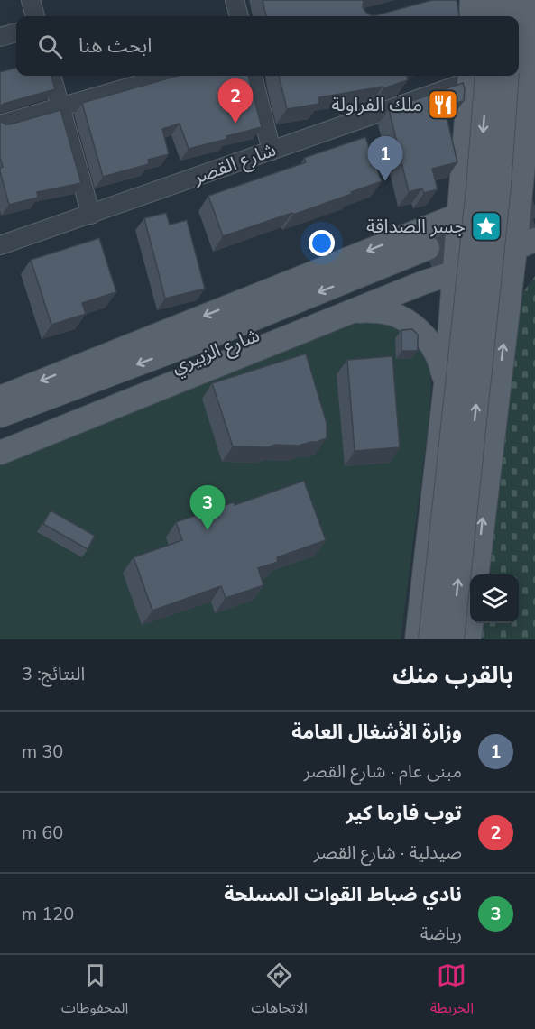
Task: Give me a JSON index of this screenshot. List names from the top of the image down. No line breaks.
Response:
{"streets":{"main road":["شارع الزبيري"],"street":["شارع القصر"]},"places":{"restaurant":["ملك الفراولة"],"place":["جسر الصداقة"]},"page":{"search":"ابحث هنا","pins":["2","1","3"],"heading":["بالقرب منك","النتائج: 3"],"list":[{"mark":"1","name":"وزارة الأشغال العامة","note":"مبنى عام · شارع القصر","value":"30 m"},{"mark":"2","name":"توب فارما كير","note":"صيدلية · شارع القصر","value":"60 m"},{"mark":"3","name":"نادي ضباط القوات المسلحة","note":"رياضة","value":"120 m"}],"nav":["الخريطة","الاتجاهات","المحفوظات"]}}
